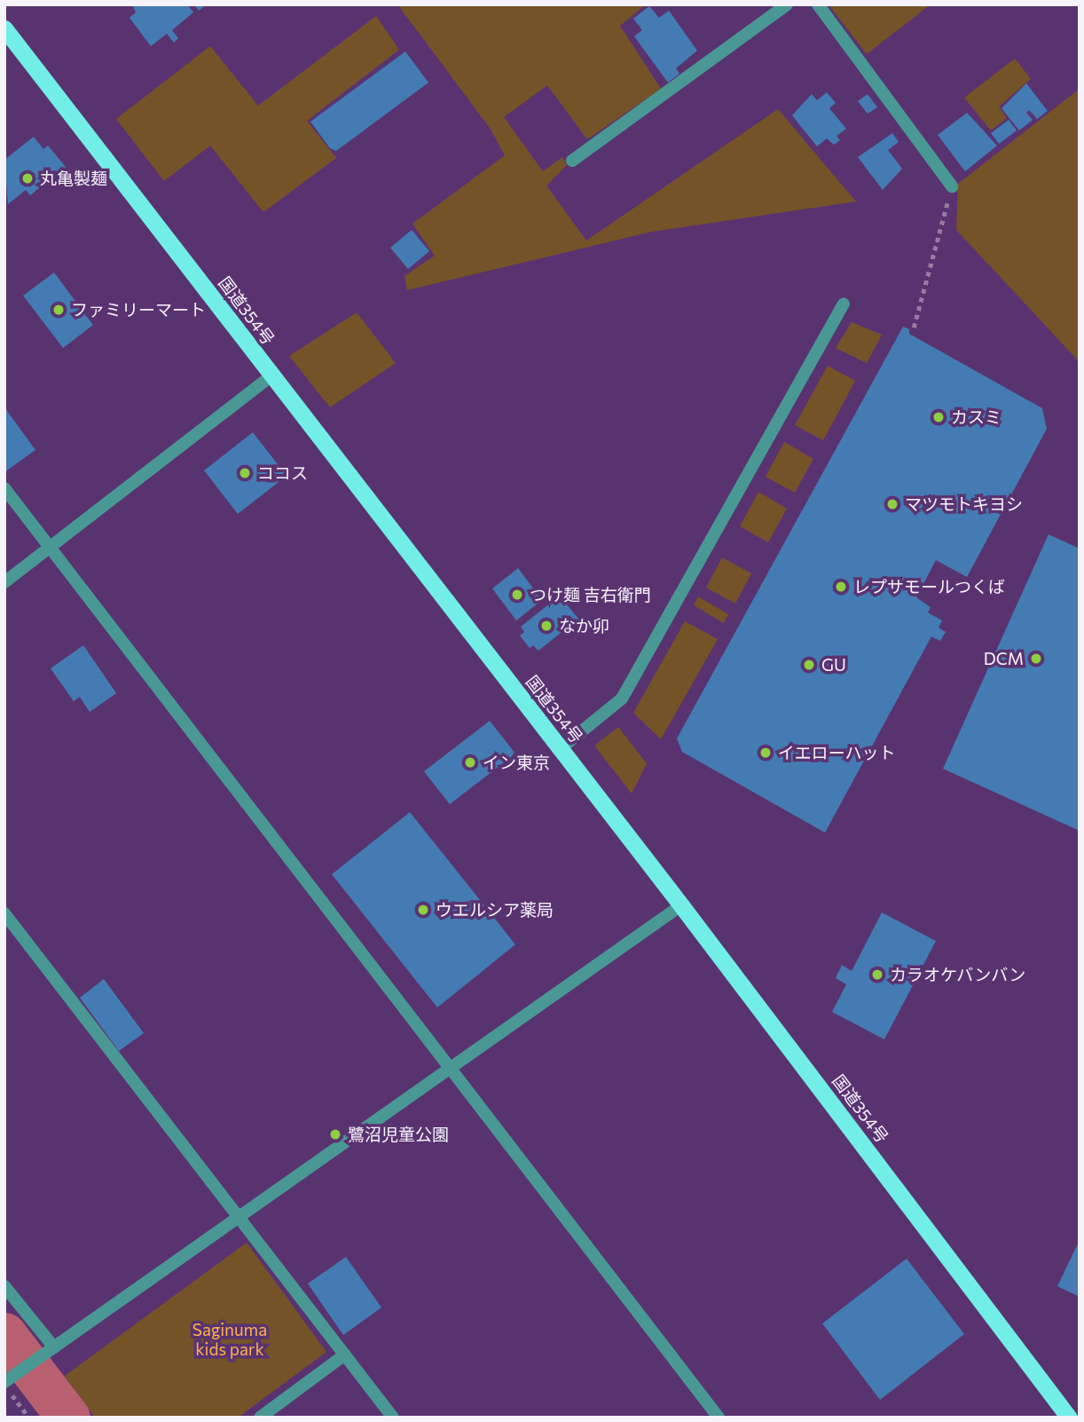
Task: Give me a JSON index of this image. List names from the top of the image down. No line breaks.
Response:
{"streets":{"highway":["国道354号"]},"parks":["Saginuma kids park"],"places":["丸亀製麺","ファミリーマート","カスミ","ココス","マツモトキヨシ","レプサモールつくば","つけ麺 吉右衛門","なか卯","DCM","GU","イエローハット","イン東京","ウエルシア薬局","カラオケバンバン","鷺沼児童公園"]}
